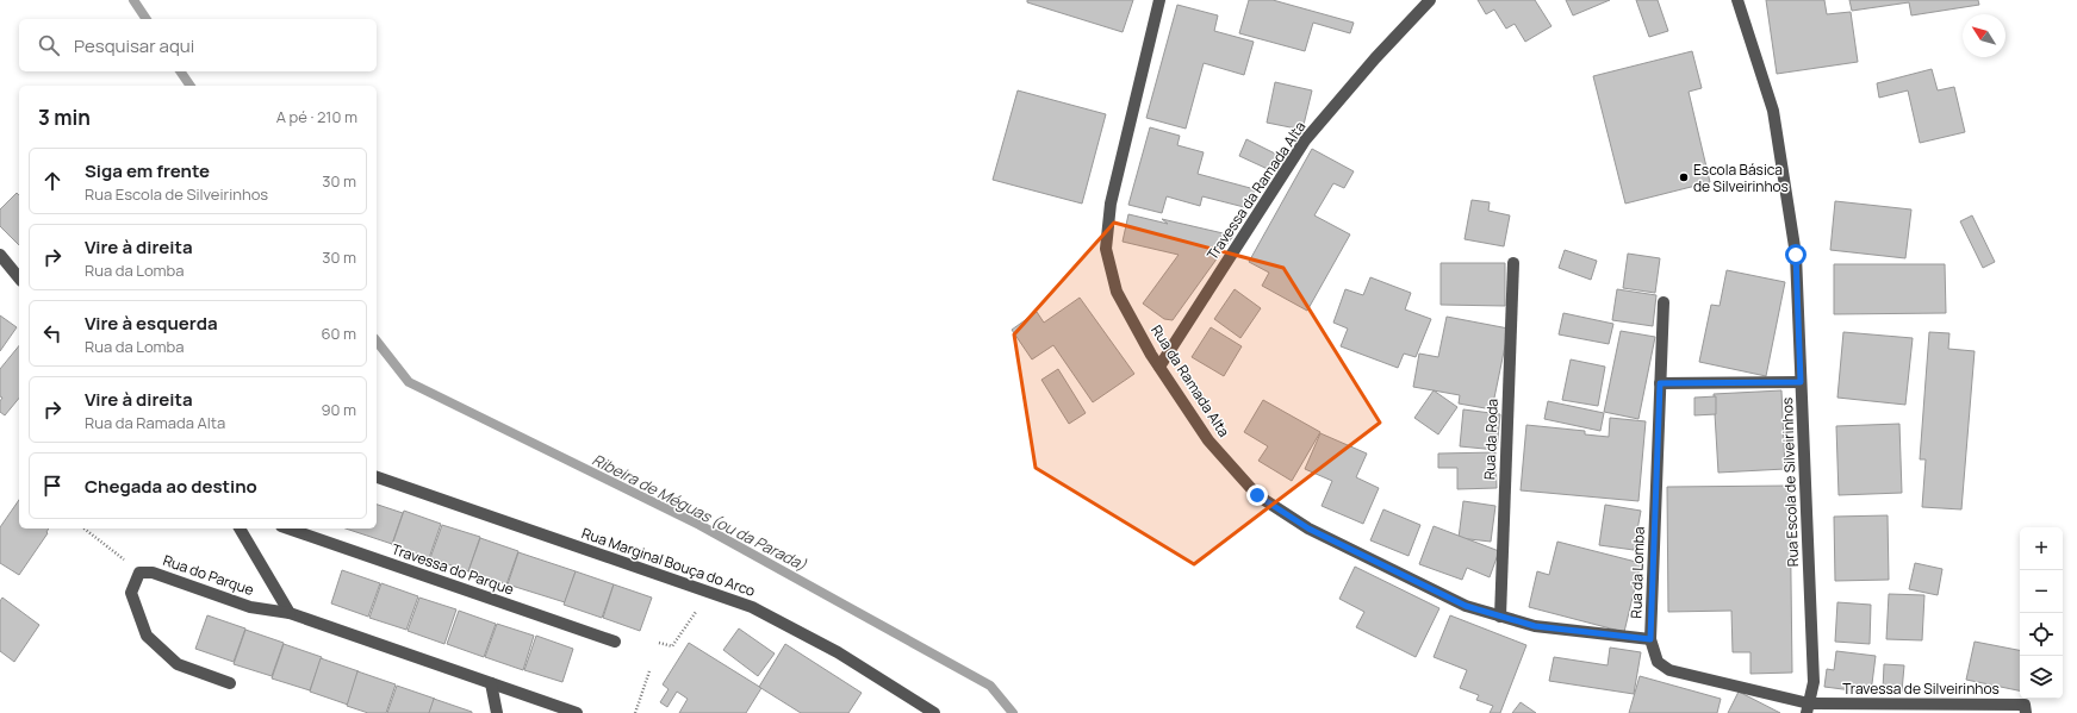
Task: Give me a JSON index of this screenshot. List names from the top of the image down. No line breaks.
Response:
{"streets":{"street":["Travessa da Ramada Alta","Rua da Ramada Alta","Rua da Roda","Rua Escola de Silveirinhos","Rua Marginal Bouça do Arco","Travessa do Parque","Rua da Lomba","Rua do Parque","Travessa de Silveirinhos"]},"crossings":[["Travessa da Ramada Alta","Rua da Ramada Alta"],["Rua da Ramada Alta","Rua da Roda"],["Rua da Ramada Alta","Rua da Lomba"],["Rua Escola de Silveirinhos","Rua da Lomba"],["Rua Escola de Silveirinhos","Travessa de Silveirinhos"],["Rua da Lomba","Travessa de Silveirinhos"]],"water":["Ribeira de Méguas (ou da Parada)"],"places":["Escola Básica de Silveirinhos"],"north":"top left","page":{"search":"Pesquisar aqui","heading":["3 min","A pé · 210 m"],"list":[["Siga em frente","Rua Escola de Silveirinhos","30 m"],["Vire à direita","Rua da Lomba","30 m"],["Vire à esquerda","Rua da Lomba","60 m"],["Vire à direita","Rua da Ramada Alta","90 m"],"Chegada ao destino"],"map_buttons":["+","−"]}}
